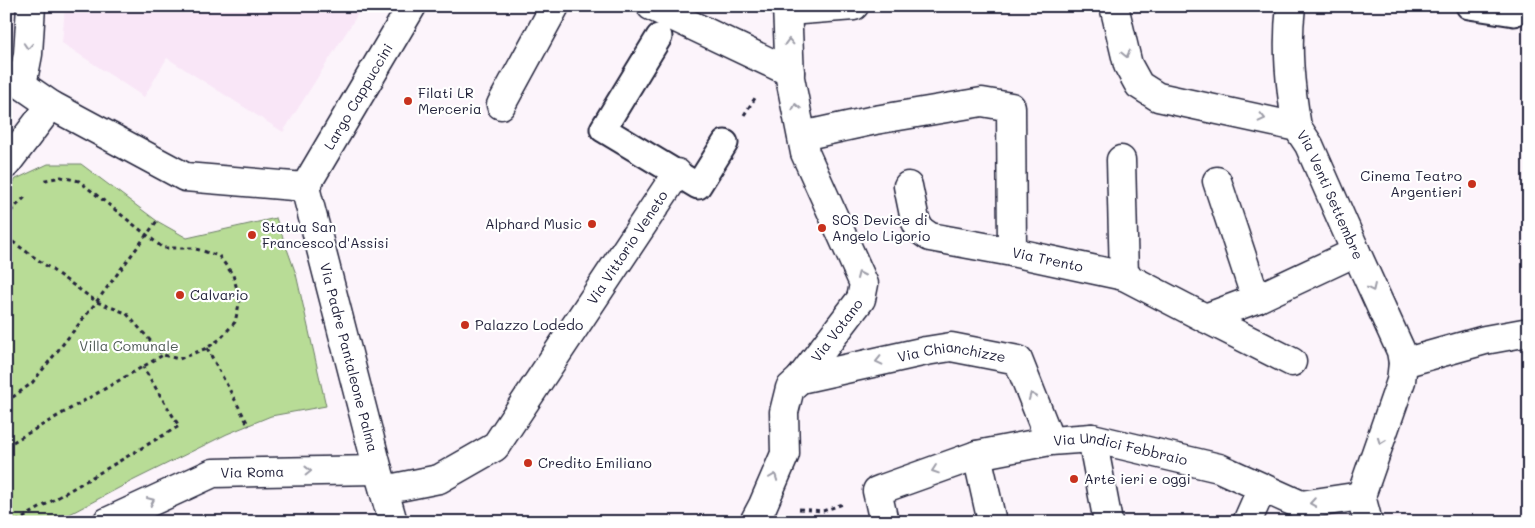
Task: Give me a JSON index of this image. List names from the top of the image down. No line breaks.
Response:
{"streets":{"street":["Largo Cappuccini","Via Venti Settembre","Via Vittorio Veneto","Via Trento","Via Votano","Via Padre Pantaleone Palma","Via Chianchizze","Via Undici Febbraio","Via Roma"]},"crossings":[["Largo Cappuccini","Via Padre Pantaleone Palma"],["Via Venti Settembre","Via Undici Febbraio"],["Via Vittorio Veneto","Via Padre Pantaleone Palma"],["Via Vittorio Veneto","Via Roma"],["Via Trento","Via Votano"],["Via Votano","Via Chianchizze"],["Via Padre Pantaleone Palma","Via Roma"],["Via Chianchizze","Via Undici Febbraio"]],"one_way":["Via Votano","Via Chianchizze","Via Undici Febbraio","Via Roma"],"parks":["Villa Comunale"],"places":["Filati LR Merceria","Cinema Teatro Argentieri","Alphard Music","SOS Device di Angelo Ligorio","Statua San Francesco d'Assisi","Calvario","Palazzo Lodedo","Credito Emiliano","Arte ieri e oggi"]}
